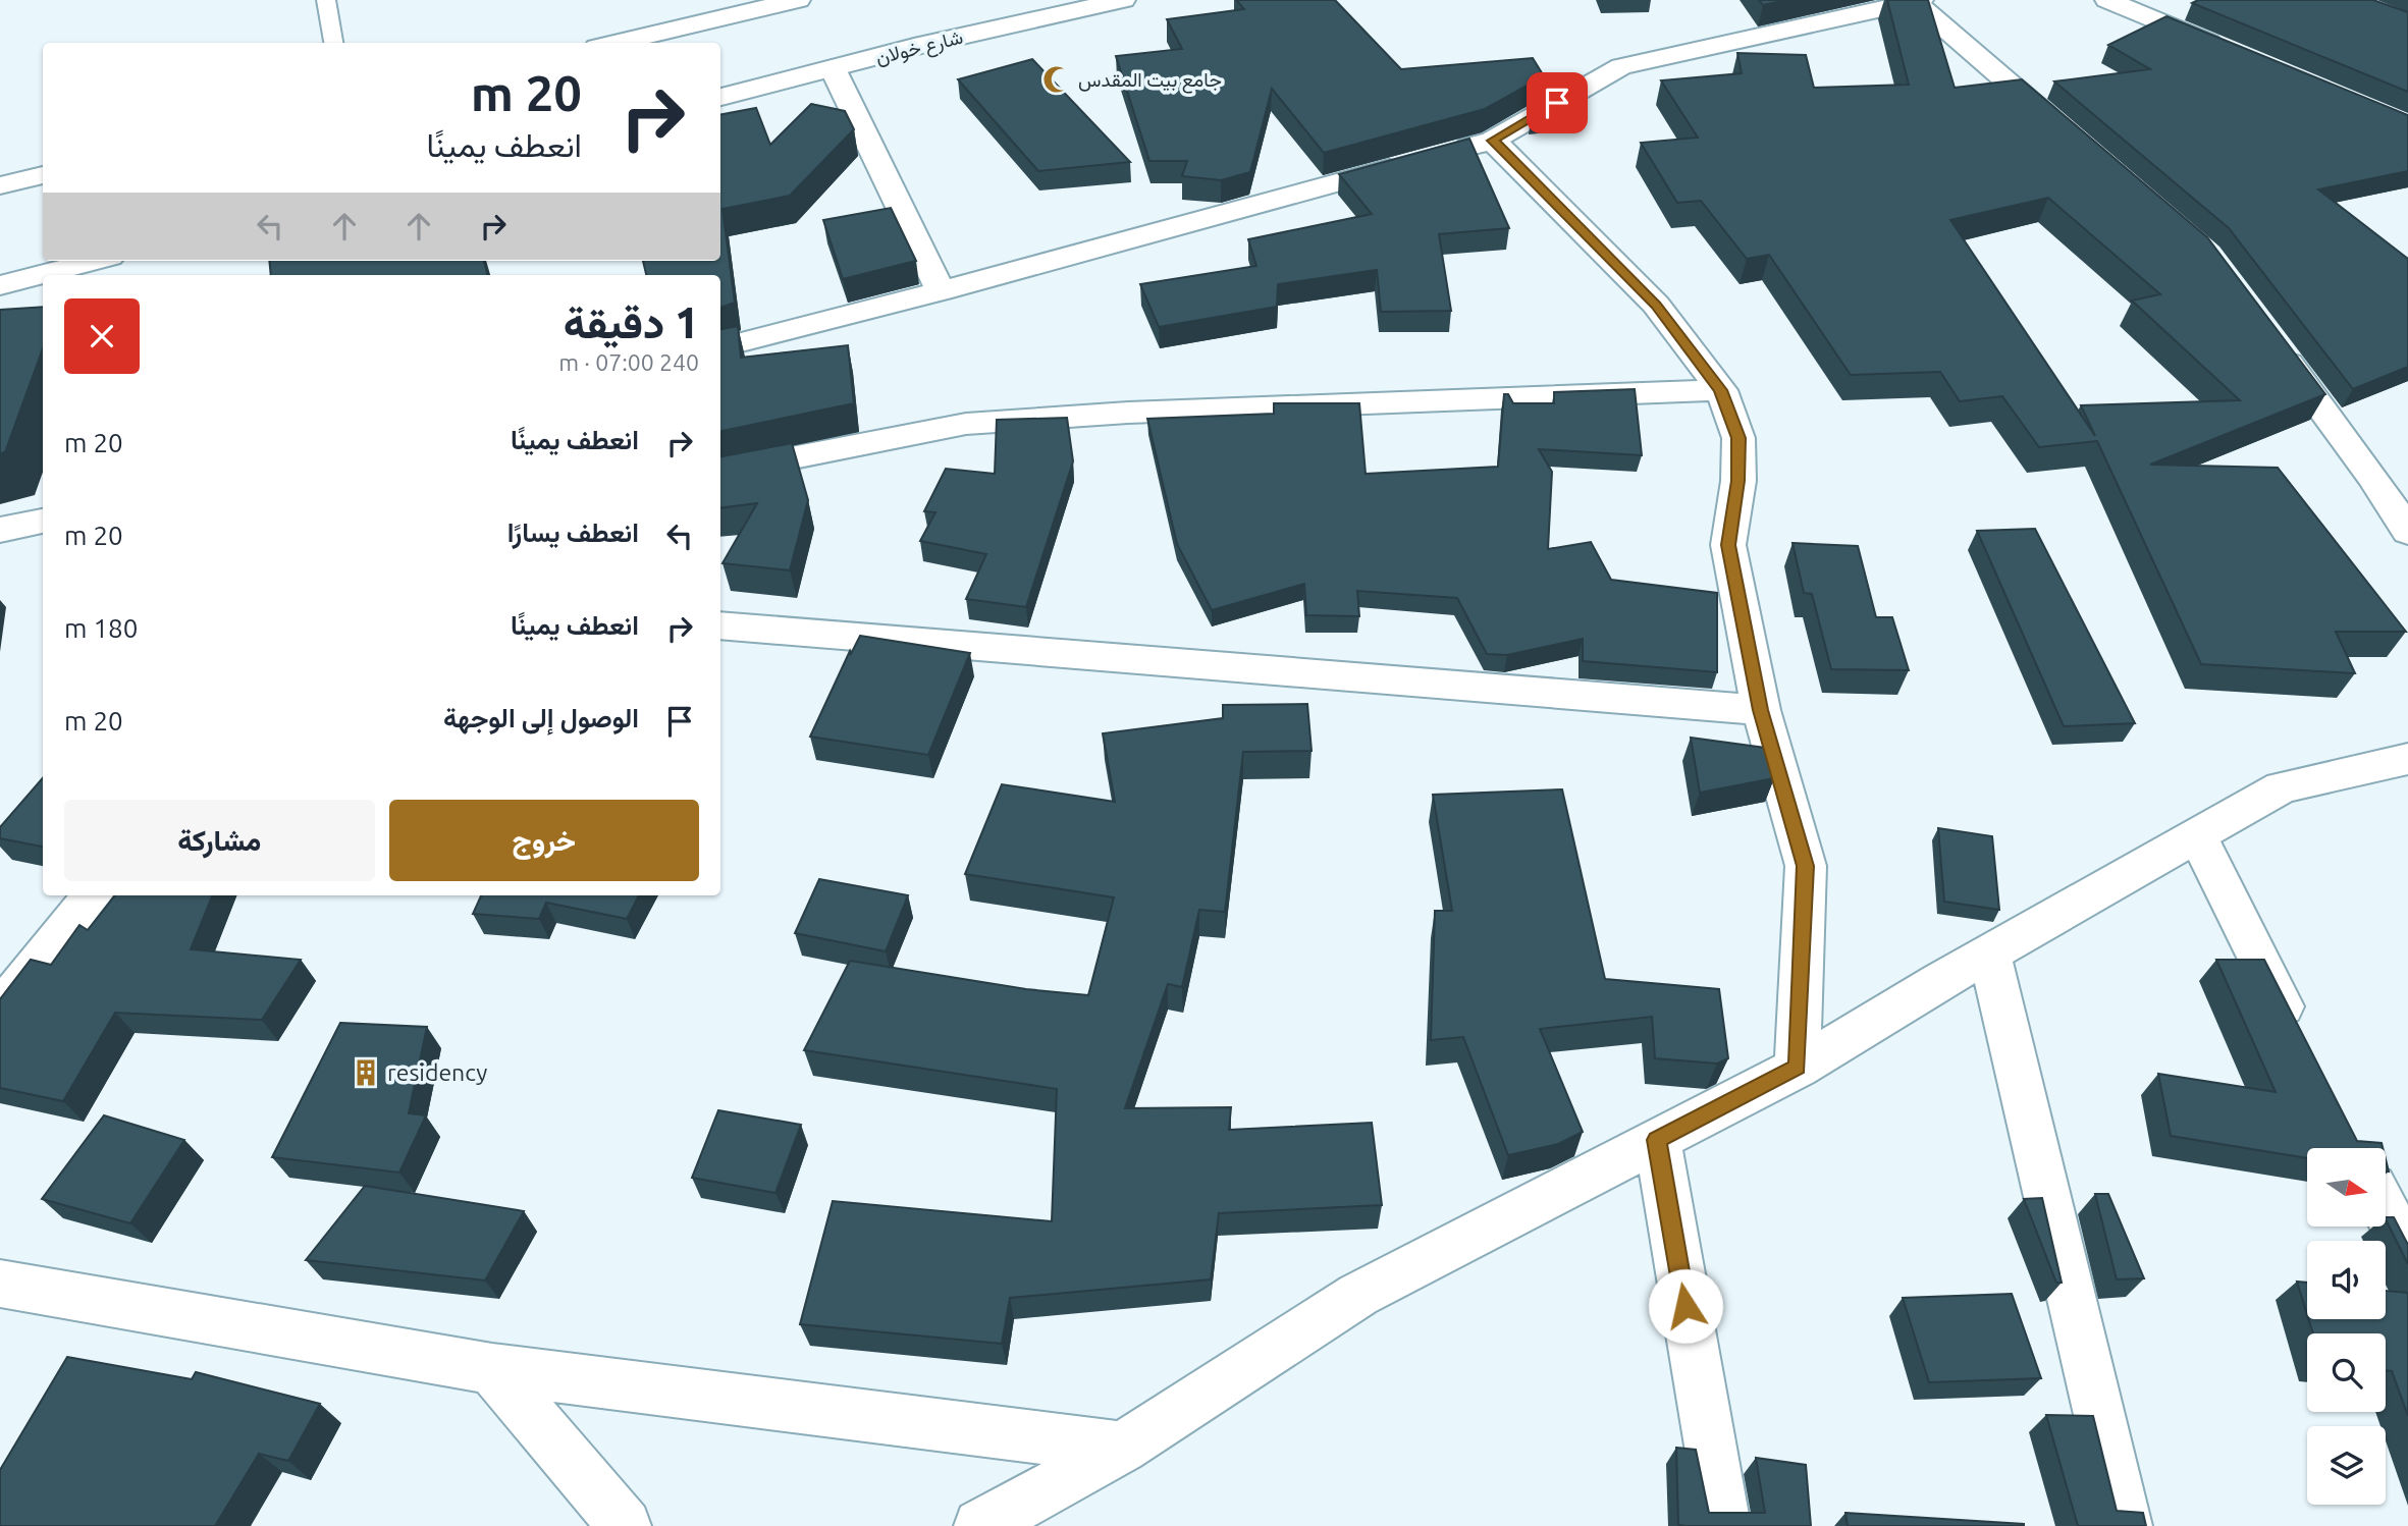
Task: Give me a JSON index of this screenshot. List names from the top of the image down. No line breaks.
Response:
{"streets":{"street":["شارع خولان"]},"places":{"mosque":["جامع بيت المقدس"],"building":["residency"]},"north":"right","page":{"turn":["20 m","انعطف يمينًا"],"heading":["1 دقيقة","240 m · 07:00"],"list":[{"name":"انعطف يمينًا","value":"20 m"},{"name":"انعطف يسارًا","value":"20 m"},{"name":"انعطف يمينًا","value":"180 m"},{"name":"الوصول إلى الوجهة","value":"20 m"}],"buttons":["خروج","مشاركة"]}}
